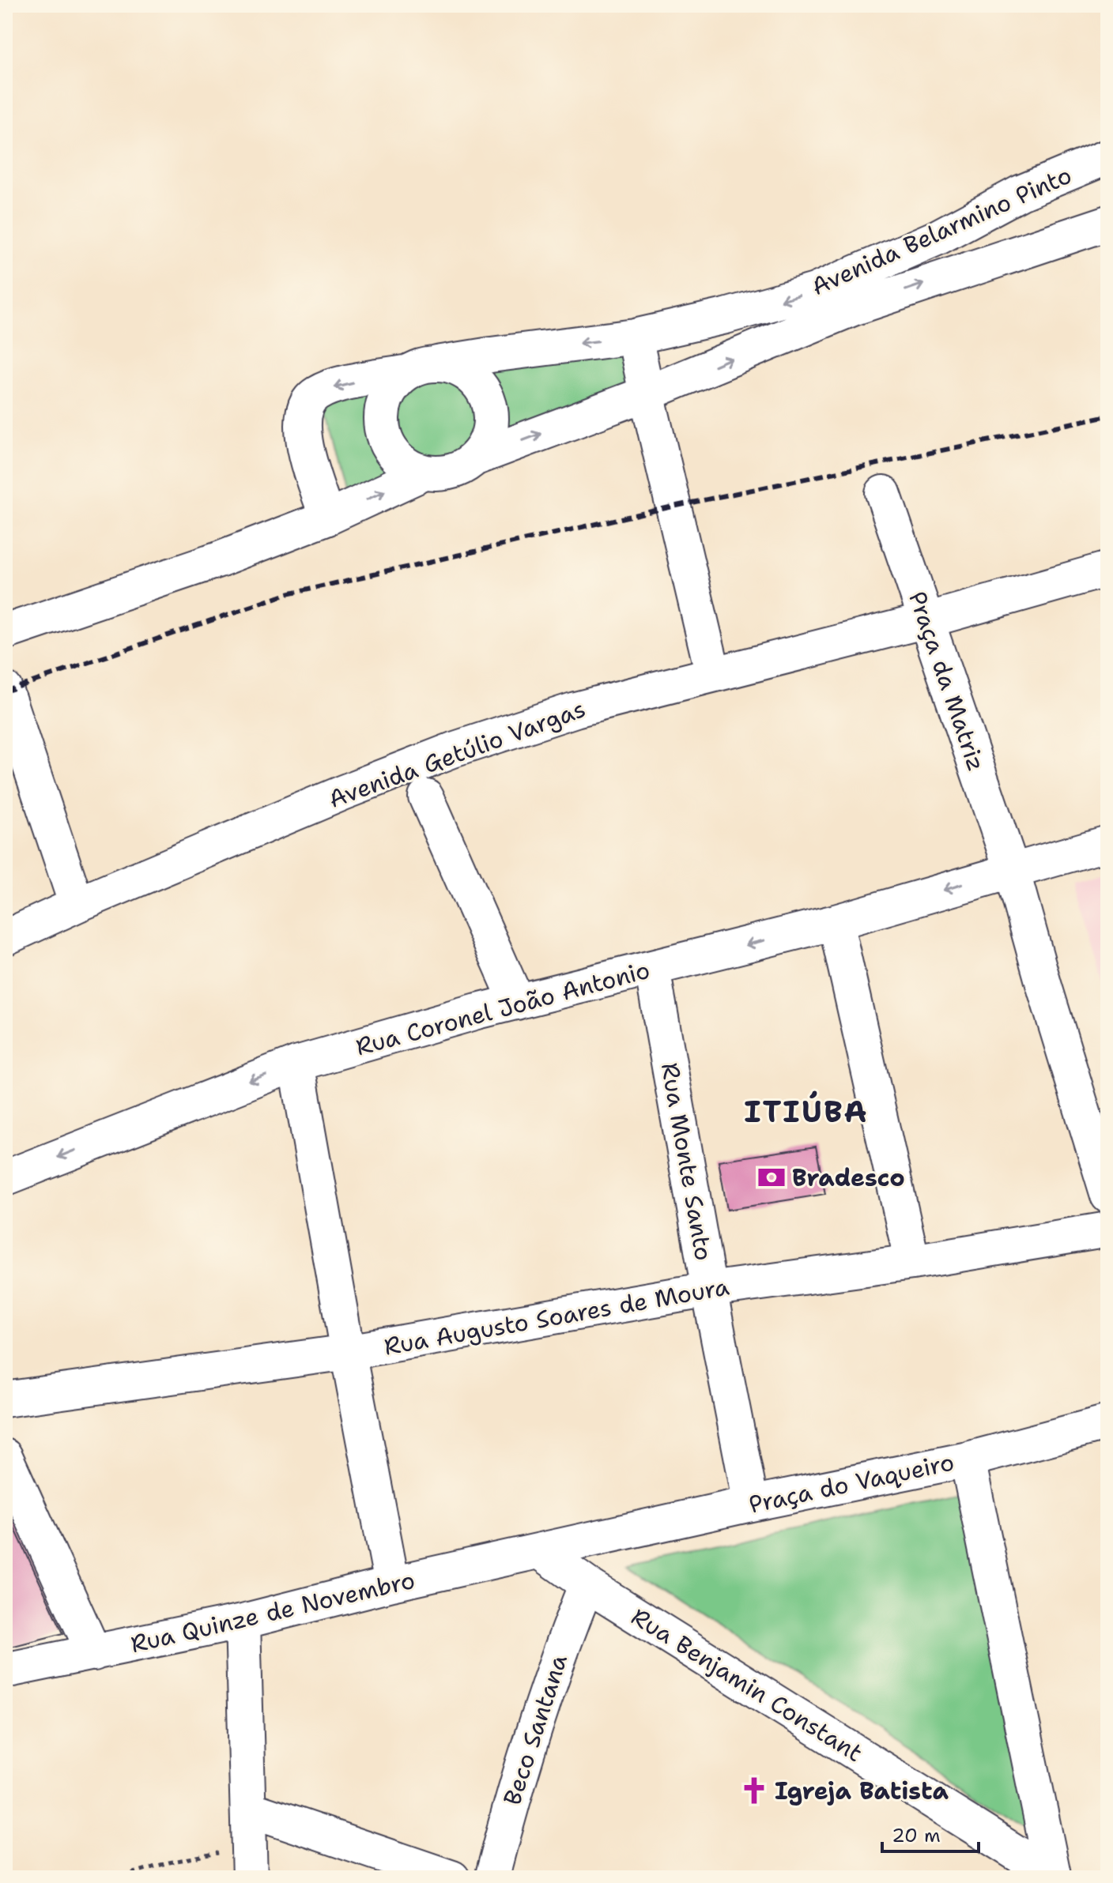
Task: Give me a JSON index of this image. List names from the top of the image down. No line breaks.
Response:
{"streets":{"street":["Avenida Belarmino Pinto","Praça da Matriz","Avenida Getúlio Vargas","Rua Coronel João Antonio","Rua Monte Santo","Rua Augusto Soares de Moura","Praça do Vaqueiro","Rua Quinze de Novembro","Rua Benjamin Constant","Beco Santana"]},"crossings":[["Praça da Matriz","Avenida Getúlio Vargas"],["Praça da Matriz","Rua Coronel João Antonio"],["Rua Coronel João Antonio","Rua Monte Santo"],["Rua Monte Santo","Rua Augusto Soares de Moura"],["Rua Monte Santo","Praça do Vaqueiro"],["Praça do Vaqueiro","Rua Quinze de Novembro"],["Praça do Vaqueiro","Rua Benjamin Constant"],["Rua Quinze de Novembro","Rua Benjamin Constant"],["Rua Benjamin Constant","Beco Santana"]],"one_way":["Rua Coronel João Antonio"],"districts":["ITIÚBA"],"places":{"bank":["Bradesco"],"church":["Igreja Batista"]},"scale_bar":"20 m"}
